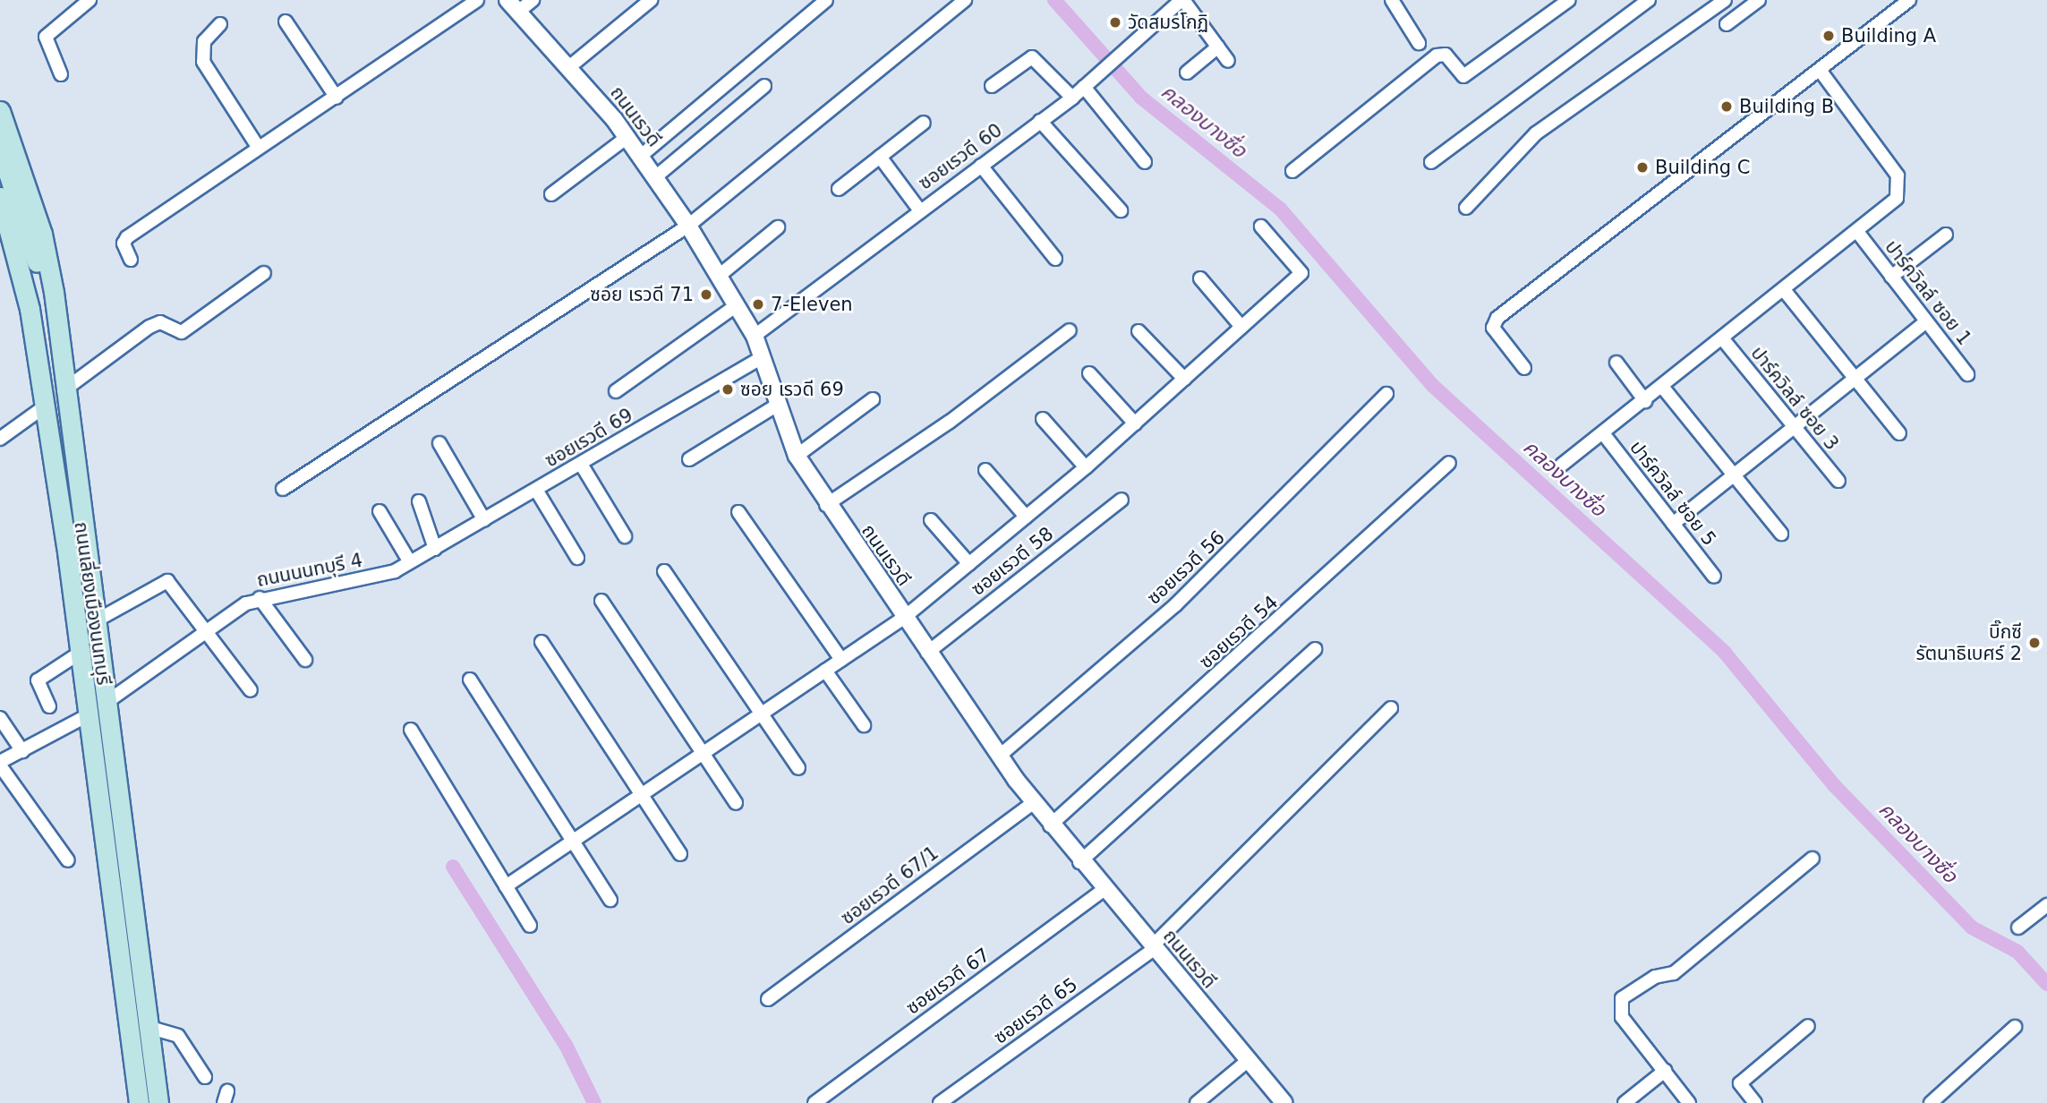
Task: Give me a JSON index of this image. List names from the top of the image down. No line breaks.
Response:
{"streets":{"main road":["ถนนเลี่ยงเมืองนนทบุรี"],"street":["ถนนเรวดี","ซอยเรวดี 60","ปาร์ควิลล์ ซอย 1","ปาร์ควิลล์ ซอย 3","ซอยเรวดี 69","ปาร์ควิลล์ ซอย 5","ซอยเรวดี 58","ซอยเรวดี 56","ถนนนนทบุรี 4","ซอยเรวดี 54","ซอยเรวดี 67/1","ซอยเรวดี 67","ซอยเรวดี 65"]},"crossings":[["ถนนเรวดี","ซอยเรวดี 60"],["ถนนเรวดี","ซอยเรวดี 69"],["ถนนเรวดี","ซอยเรวดี 58"],["ถนนเรวดี","ซอยเรวดี 56"],["ถนนเรวดี","ซอยเรวดี 54"],["ถนนเรวดี","ซอยเรวดี 67/1"],["ถนนเรวดี","ซอยเรวดี 67"],["ถนนเรวดี","ซอยเรวดี 65"],["ซอยเรวดี 69","ถนนนนทบุรี 4"],["ถนนนนทบุรี 4","ถนนเลี่ยงเมืองนนทบุรี"]],"water":["คลองบางซื่อ"],"places":["วัดสมรโกฏิ","Building A","Building B","Building C","ซอย เรวดี 71","7-Eleven","ซอย เรวดี 69","บิ๊กซี รัตนาธิเบศร์ 2"]}
